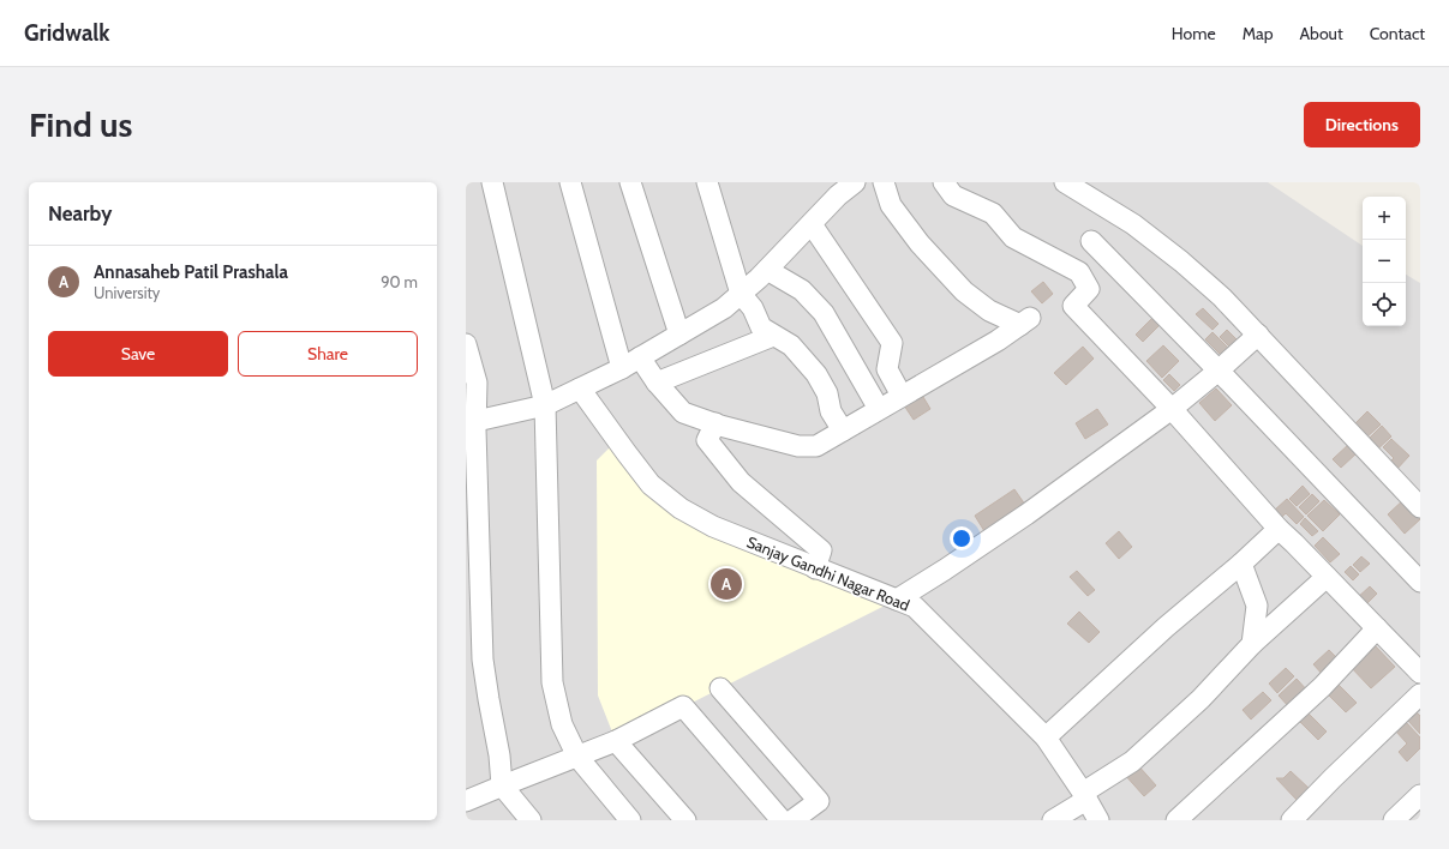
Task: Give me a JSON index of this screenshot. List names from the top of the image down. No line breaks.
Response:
{"streets":{"street":["Sanjay Gandhi Nagar Road"]},"page":{"header":"Gridwalk","nav":["Home","Map","About","Contact"],"buttons":["Directions",["Save","Share"]],"title":"Find us","heading":"Nearby","map_buttons":["+","−"],"list":[{"mark":"A","name":"Annasaheb Patil Prashala","note":"University","value":"90 m"}],"pins":"A"}}
